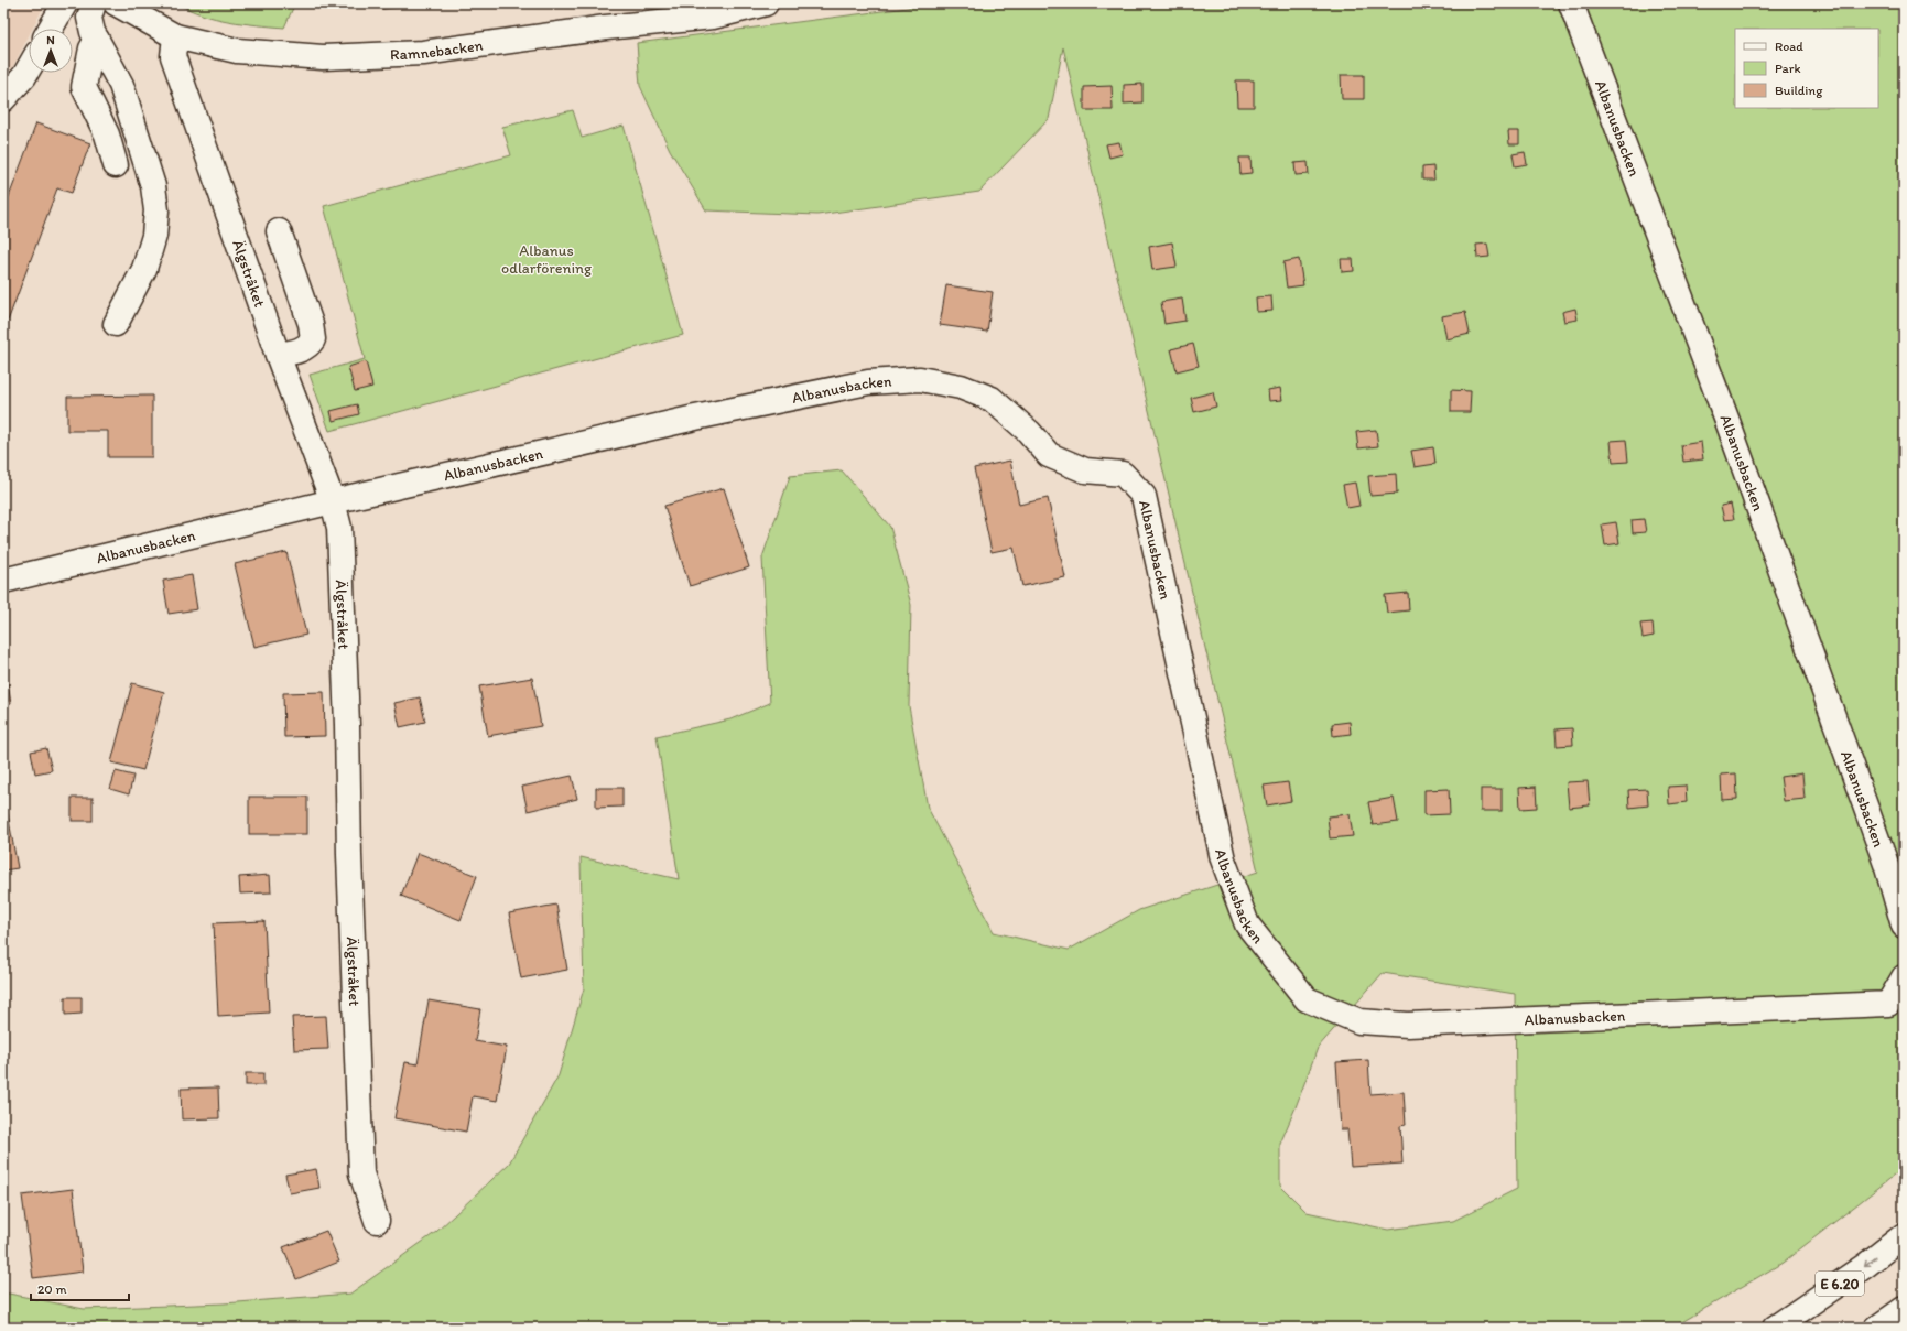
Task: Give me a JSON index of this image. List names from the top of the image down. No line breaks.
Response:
{"streets":{"main road":["Ramnebacken","Albanusbacken","Älgstråket","E 6.20"]},"crossings":[["Ramnebacken","Älgstråket"],["Albanusbacken","Älgstråket"]],"parks":["Albanus odlarförening"],"legend":["Road","Park","Building"],"scale_bar":"20 m","north":"top"}
